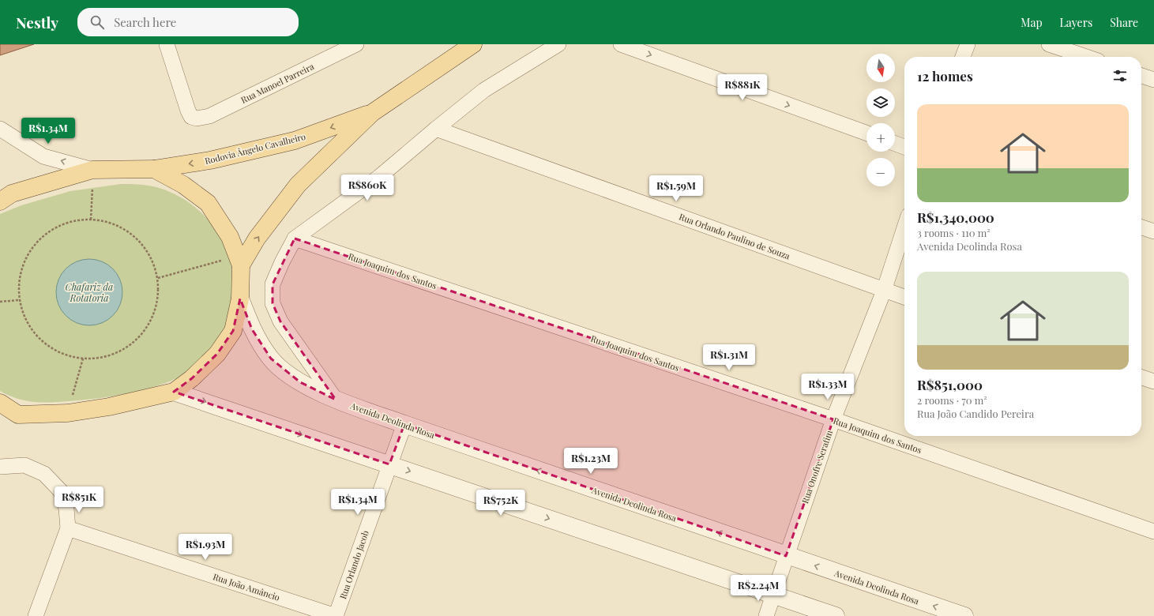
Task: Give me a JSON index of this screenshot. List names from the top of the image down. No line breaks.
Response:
{"streets":{"main road":["Rodovia Ângelo Cavalheiro"],"street":["Rua Manoel Parreira","Rua Orlando Paulino de Souza","Rua Joaquim dos Santos","Avenida Deolinda Rosa","Rua Onofre Serafim","Rua Orlando Jacob","Rua João Amâncio"]},"crossings":[["Rua Orlando Paulino de Souza","Rua Onofre Serafim"],["Rua Joaquim dos Santos","Rua Onofre Serafim"],["Avenida Deolinda Rosa","Rua Onofre Serafim"],["Avenida Deolinda Rosa","Rua Orlando Jacob"],["Rua Orlando Jacob","Rua João Amâncio"]],"water":["Chafariz da Rotatoria"],"north":"bottom","page":{"header":"Nestly","search":"Search here","nav":["Map","Layers","Share"],"map_buttons":["+","−"],"heading":"12 homes","price":["R$881K","R$1.34M","R$860K","R$1.59M","R$1.31M","R$1.33M","R$1.23M","R$851K","R$1.34M","R$752K","R$1.93M","R$2.24M"],"list":[{"name":"R$1,340,000","note":"3 rooms · 110 m² · Avenida Deolinda Rosa"},{"name":"R$851,000","note":"2 rooms · 70 m² · Rua João Candido Pereira"}]}}
